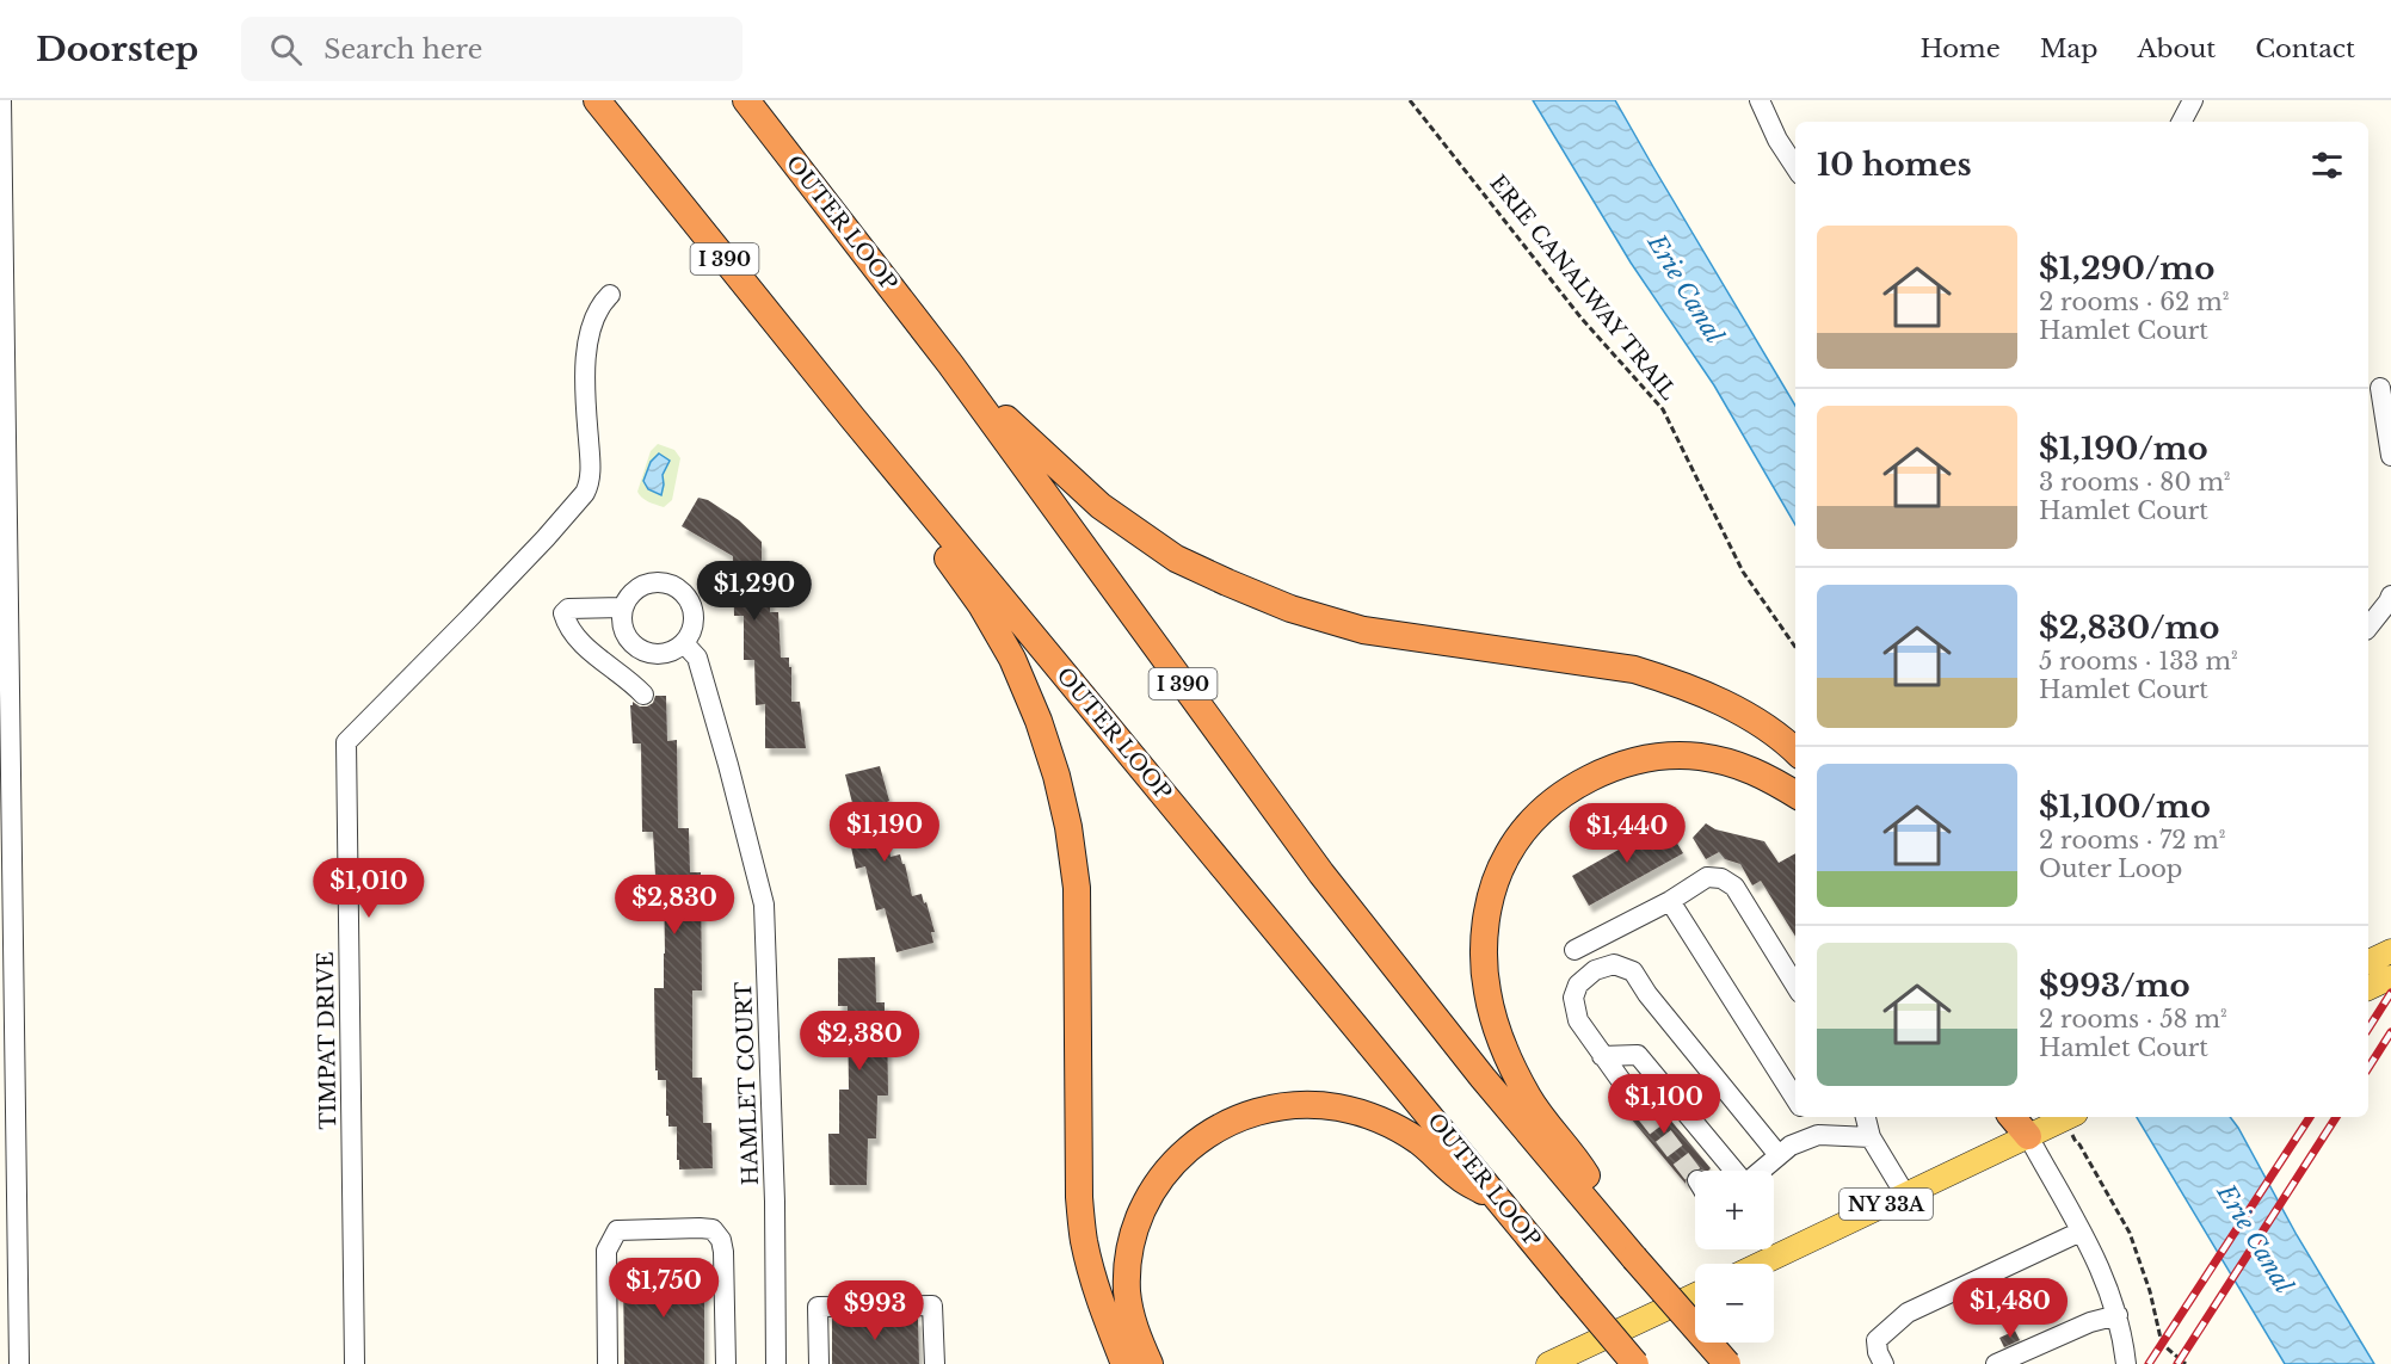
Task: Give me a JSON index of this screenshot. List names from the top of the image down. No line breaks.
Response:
{"streets":{"highway":["OUTER LOOP","I 390"],"main road":["NY 33A"],"street":["TIMPAT DRIVE","HAMLET COURT"],"path":["ERIE CANALWAY TRAIL"]},"water":["Erie Canal"],"page":{"header":"Doorstep","search":"Search here","nav":["Home","Map","About","Contact"],"heading":"10 homes","list":[{"name":"$1,290/mo","note":"2 rooms · 62 m² · Hamlet Court"},{"name":"$1,190/mo","note":"3 rooms · 80 m² · Hamlet Court"},{"name":"$2,830/mo","note":"5 rooms · 133 m² · Hamlet Court"},{"name":"$1,100/mo","note":"2 rooms · 72 m² · Outer Loop"},{"name":"$993/mo","note":"2 rooms · 58 m² · Hamlet Court"}],"price":["$1,290","$1,190","$1,440","$1,010","$2,830","$2,380","$1,100","$1,750","$1,480","$993"],"map_buttons":["+","−"]}}
